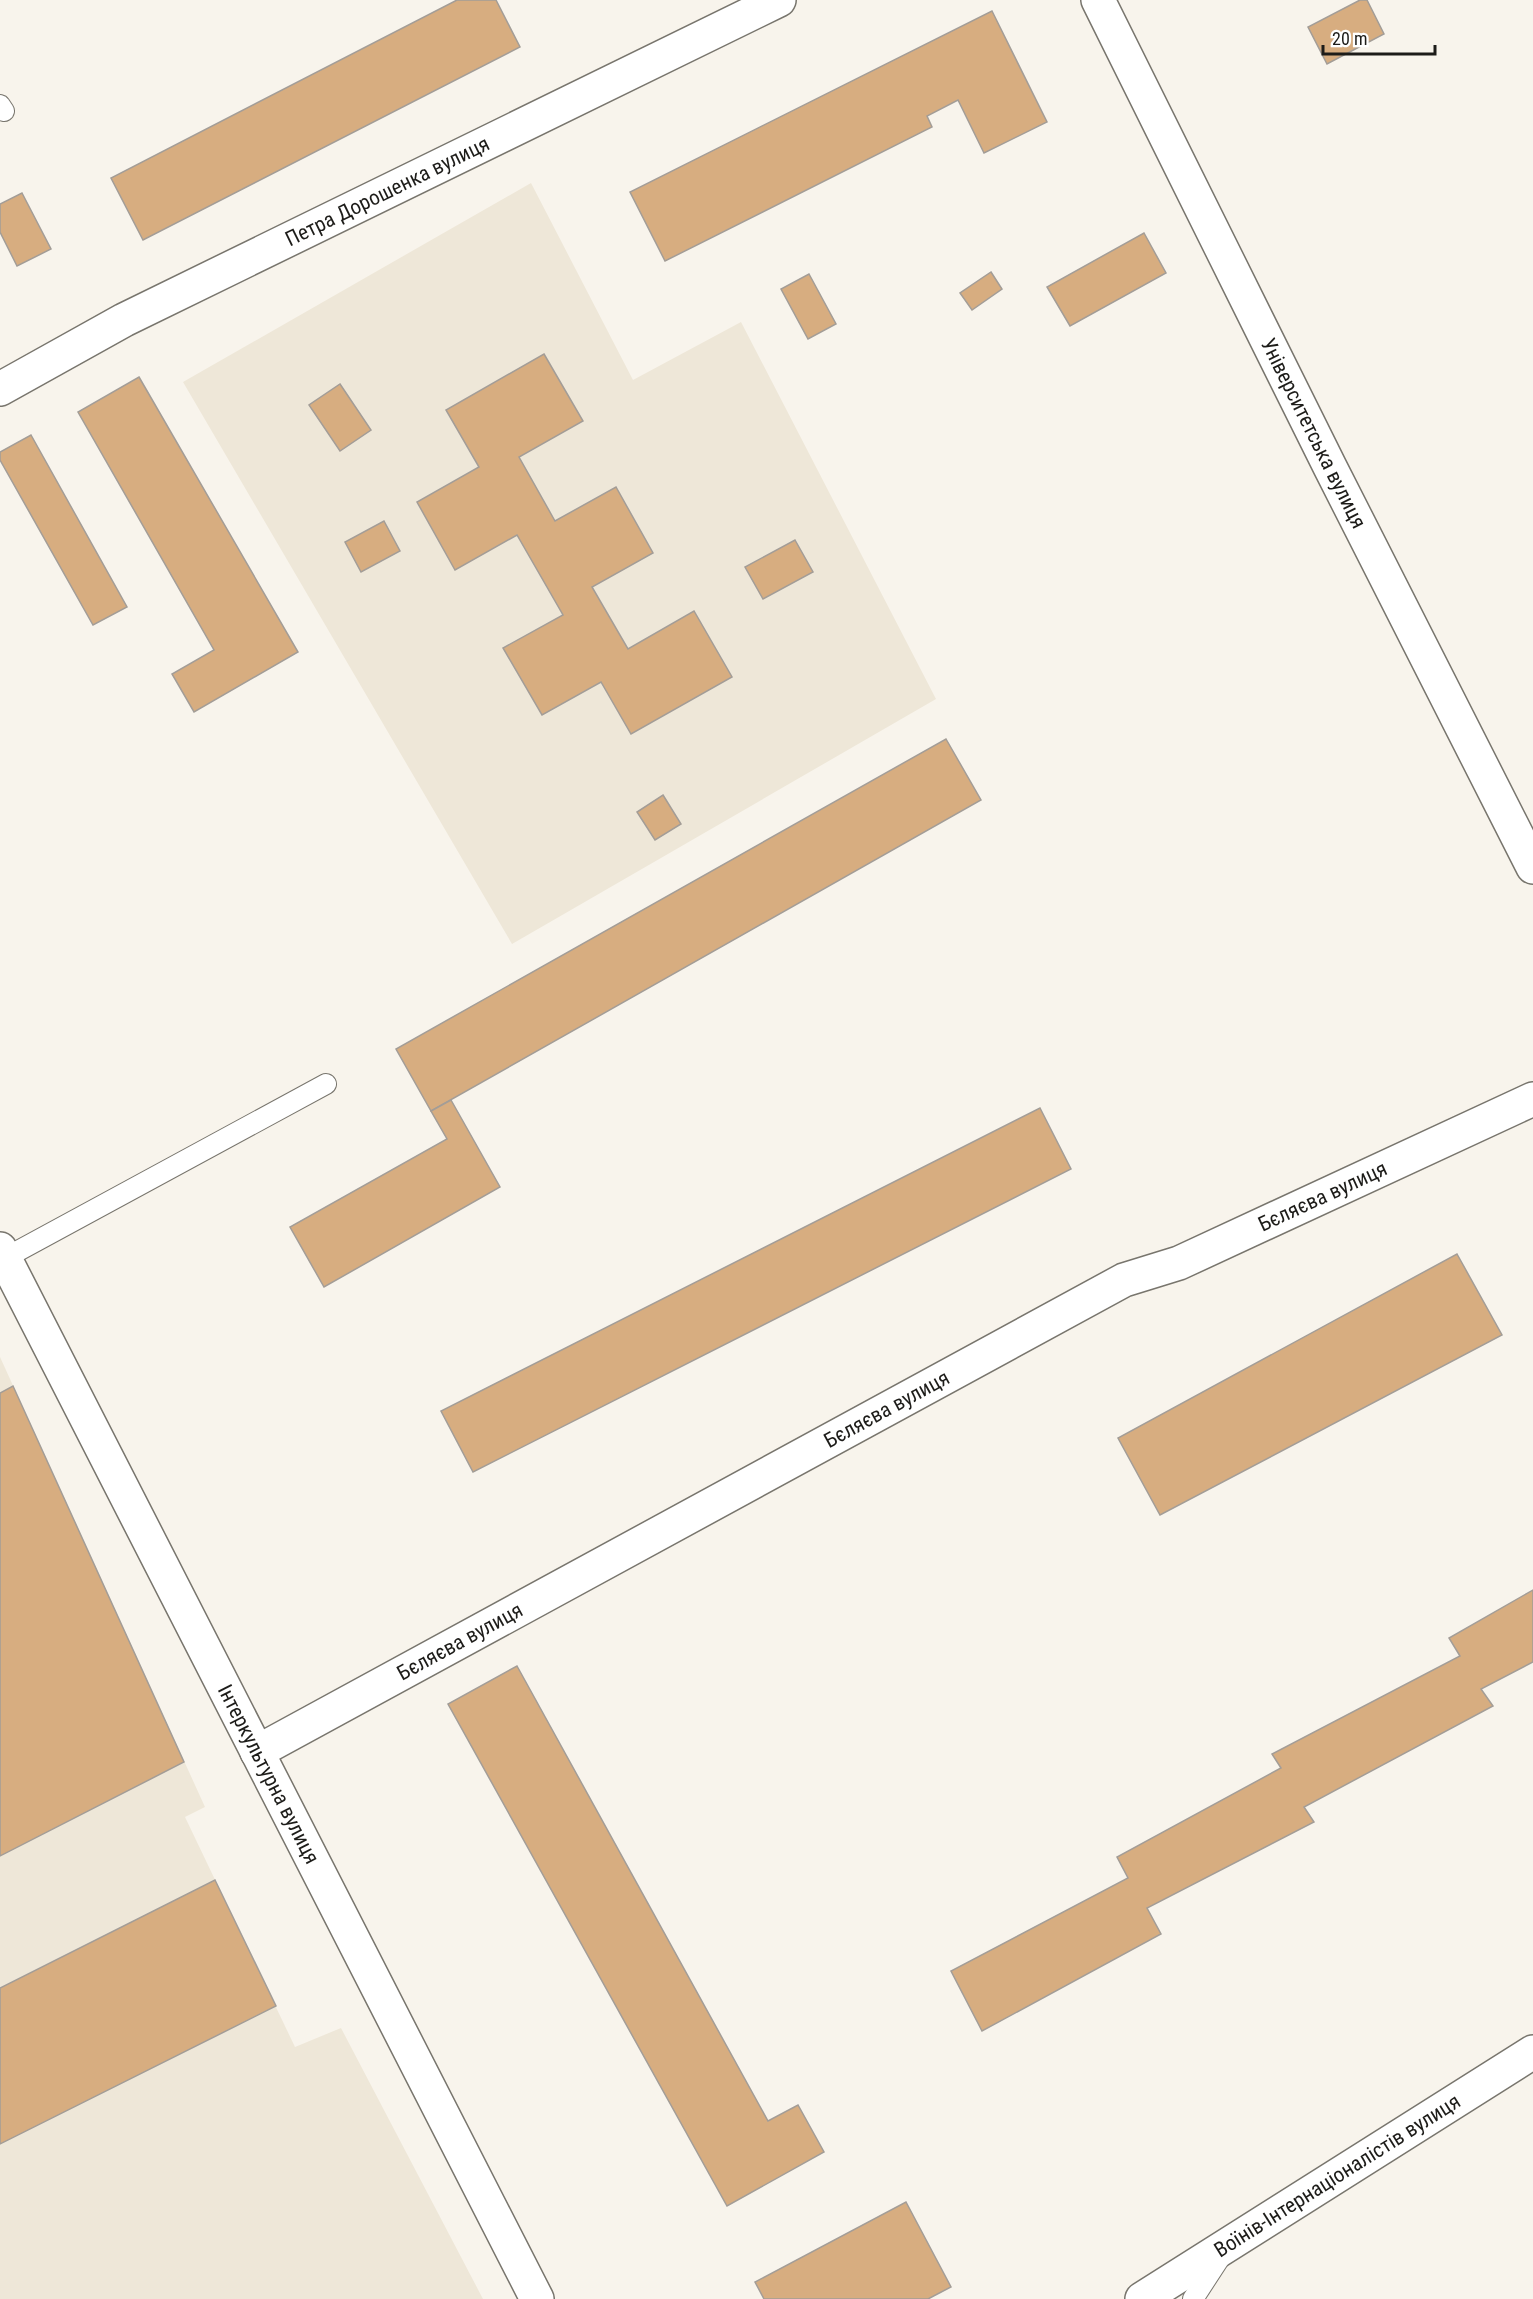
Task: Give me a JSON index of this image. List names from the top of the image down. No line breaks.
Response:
{"streets":{"main road":["Петра Дорошенка вулиця","Університетська вулиця","Бєляєва вулиця","Інтеркультурна вулиця","Воїнів-Інтернаціоналістів вулиця"]},"crossings":[["Бєляєва вулиця","Інтеркультурна вулиця"]],"scale_bar":"20 m"}
